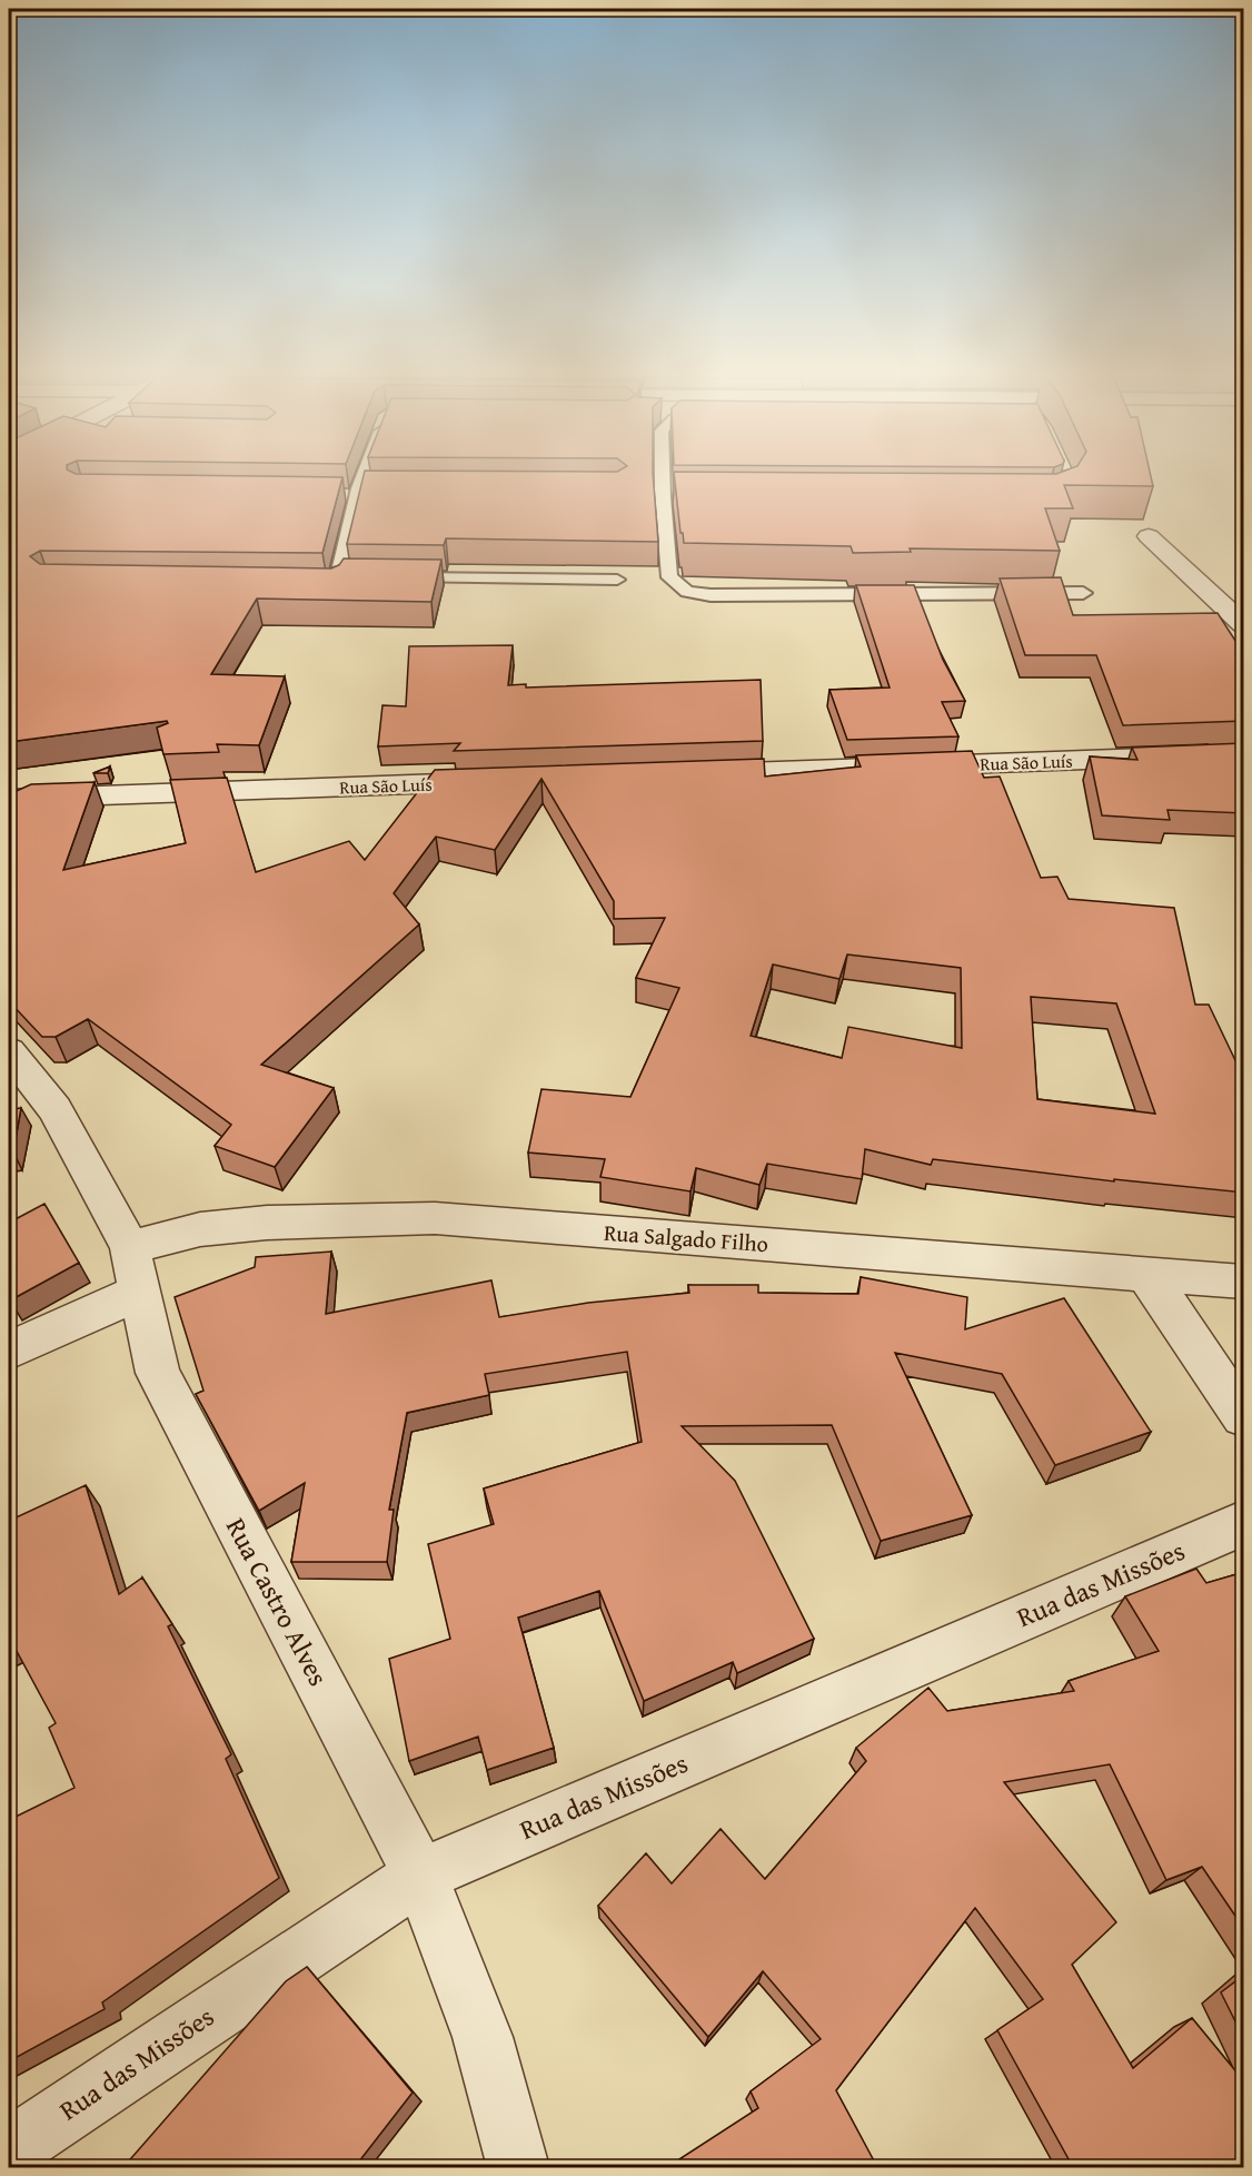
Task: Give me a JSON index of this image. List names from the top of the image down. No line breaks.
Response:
{"streets":{"street":["Rua São Luís","Rua Salgado Filho","Rua das Missões","Rua Castro Alves"]},"crossings":[["Rua Salgado Filho","Rua Castro Alves"],["Rua das Missões","Rua Castro Alves"]]}
